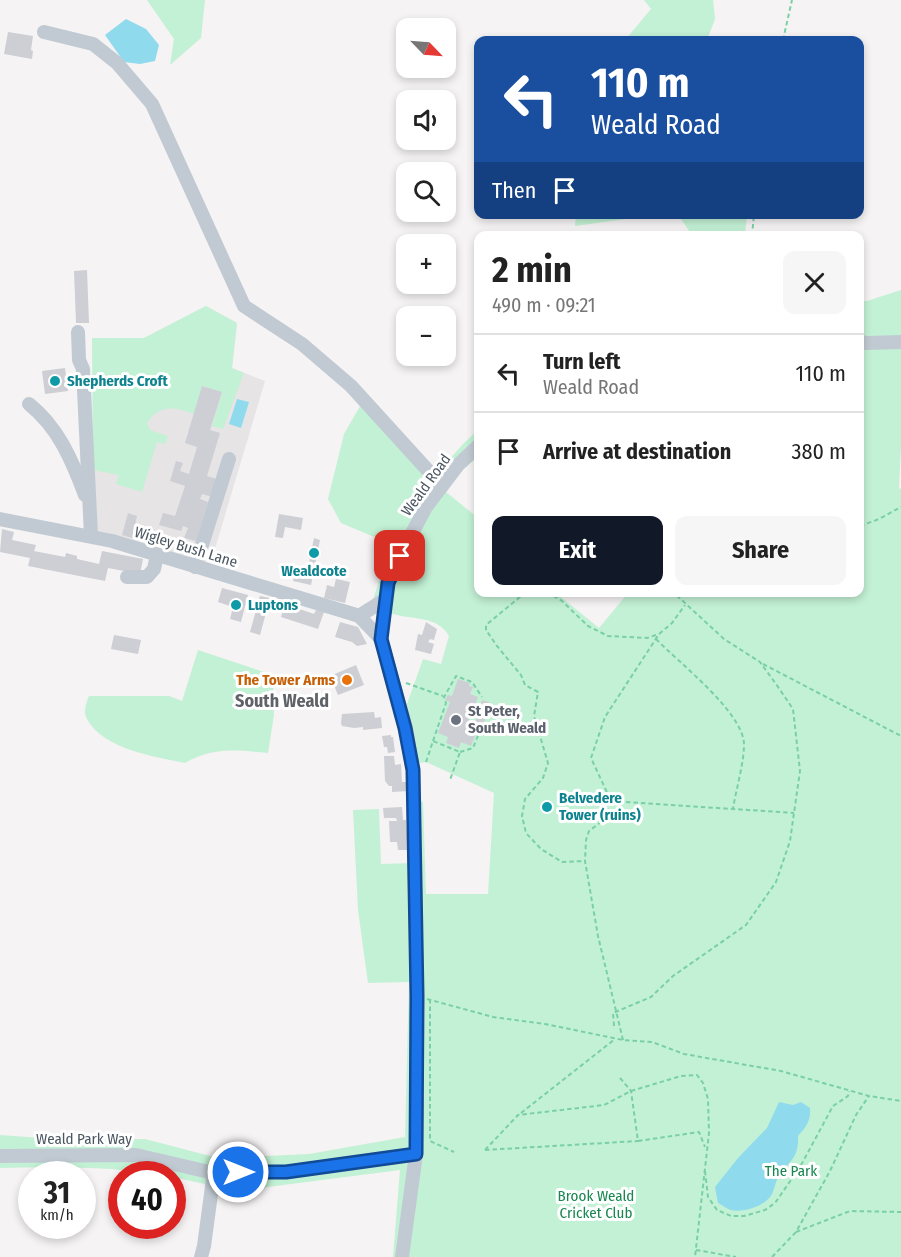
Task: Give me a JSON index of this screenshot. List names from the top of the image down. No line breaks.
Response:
{"streets":{"street":["Weald Road","Wigley Bush Lane","Weald Park Way"]},"crossings":[["Weald Road","Wigley Bush Lane"],["Weald Road","Weald Park Way"]],"districts":["South Weald"],"parks":["The Park","Brook Weald Cricket Club"],"places":["Shepherds Croft","Wealdcote","Luptons","The Tower Arms","St Peter, South Weald","Belvedere Tower (ruins)"],"north":"bottom right","page":{"map_buttons":["+","−"],"turn":["110 m","Weald Road"],"then":"Then","heading":["2 min","490 m · 09:21"],"list":[{"name":"Turn left","note":"Weald Road","value":"110 m"},{"name":"Arrive at destination","value":"380 m"}],"buttons":["Exit","Share"],"speed":"31 km/h","limit":"40"}}
